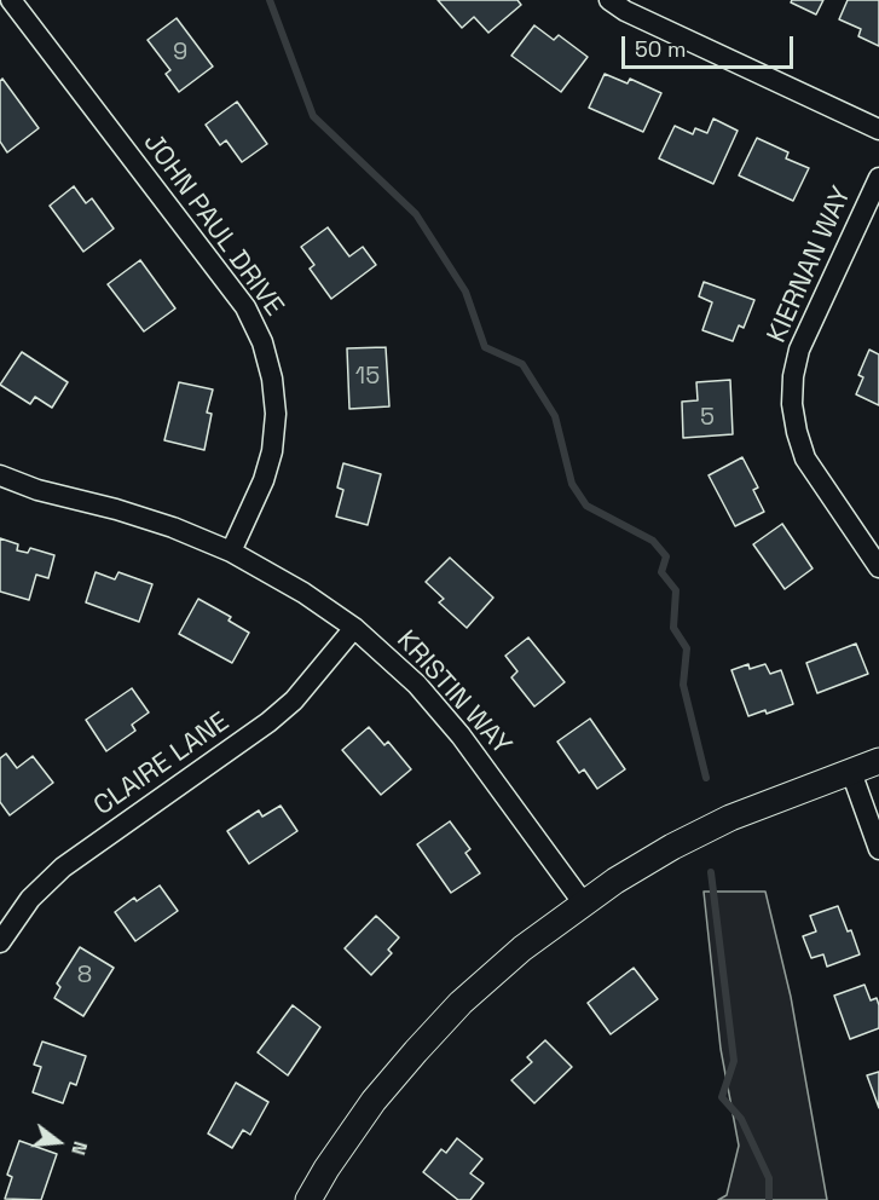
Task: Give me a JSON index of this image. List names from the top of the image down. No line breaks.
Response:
{"streets":{"street":["JOHN PAUL DRIVE","KIERNAN WAY","KRISTIN WAY","CLAIRE LANE"]},"crossings":[["JOHN PAUL DRIVE","KRISTIN WAY"],["KRISTIN WAY","CLAIRE LANE"]],"house_numbers":["9","15","5","8"],"scale_bar":"50 m","north":"right"}
